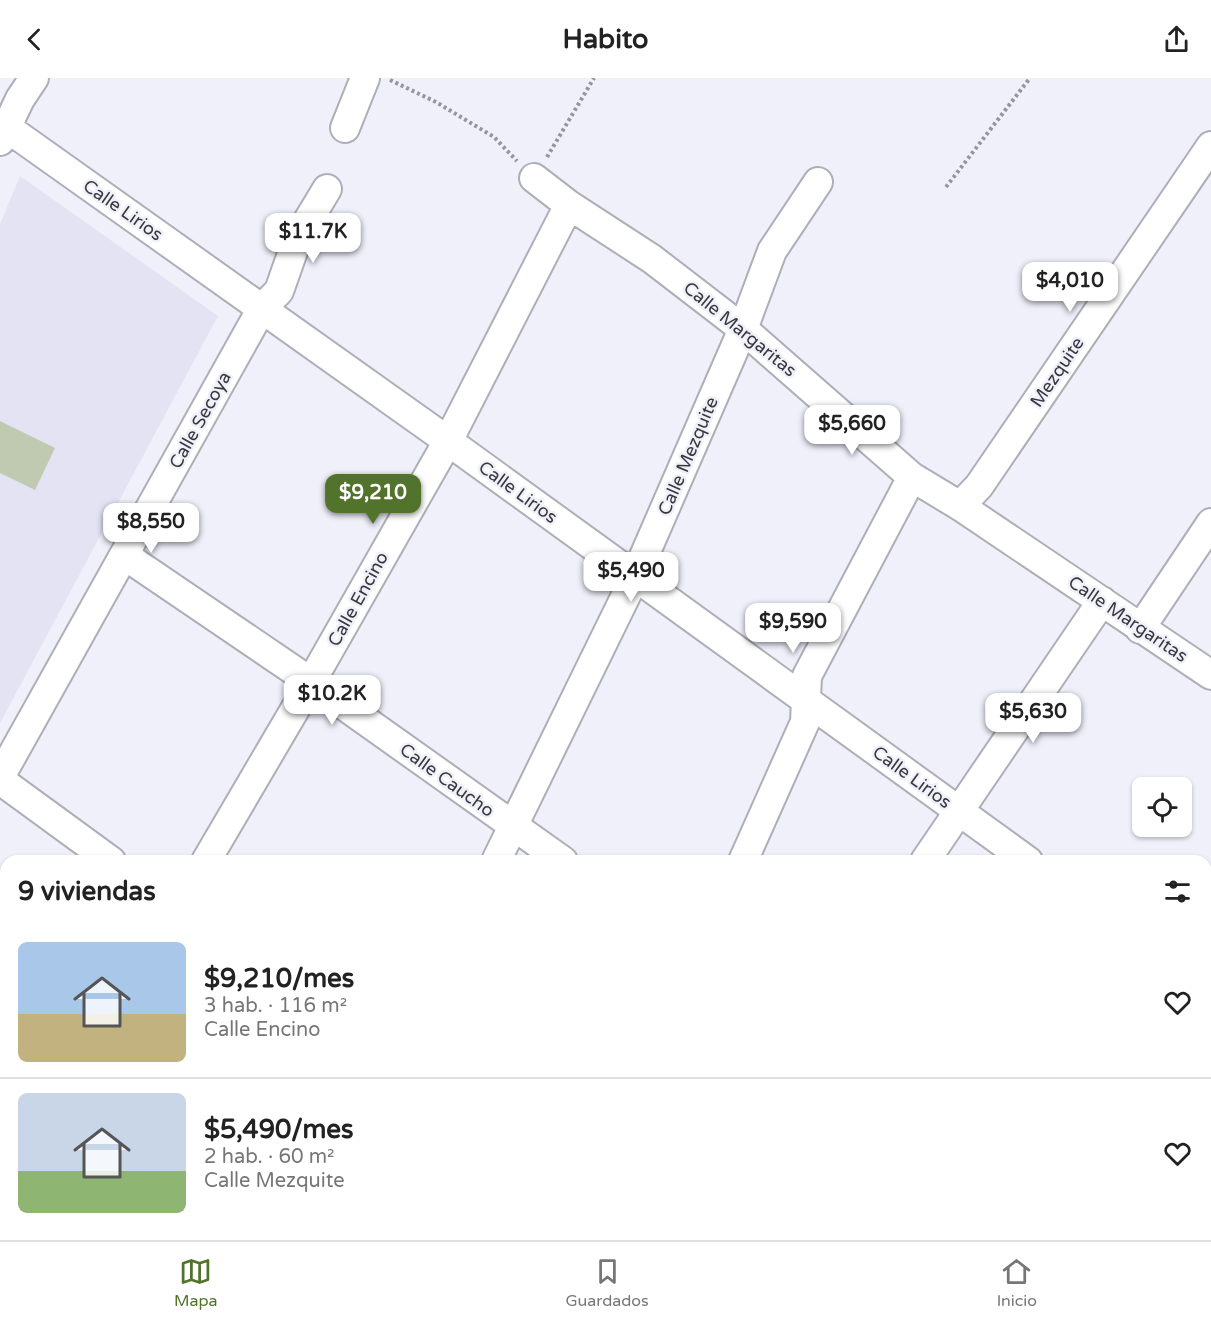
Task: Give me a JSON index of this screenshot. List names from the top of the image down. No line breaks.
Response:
{"streets":{"street":["Calle Lirios","Calle Margaritas","Mezquite","Calle Secoya","Calle Mezquite","Calle Encino","Calle Caucho"]},"crossings":[["Calle Lirios","Calle Secoya"],["Calle Lirios","Calle Mezquite"],["Calle Lirios","Calle Encino"],["Calle Margaritas","Mezquite"],["Calle Margaritas","Calle Mezquite"],["Calle Margaritas","Calle Encino"],["Calle Secoya","Calle Caucho"],["Calle Mezquite","Calle Caucho"],["Calle Encino","Calle Caucho"]],"page":{"header":"Habito","price":["$11.7K","$4,010","$5,660","$9,210","$8,550","$5,490","$9,590","$10.2K","$5,630"],"heading":"9 viviendas","list":[{"name":"$9,210/mes","note":"3 hab. · 116 m² · Calle Encino"},{"name":"$5,490/mes","note":"2 hab. · 60 m² · Calle Mezquite"}],"tabs":["Mapa","Guardados","Inicio"]}}
